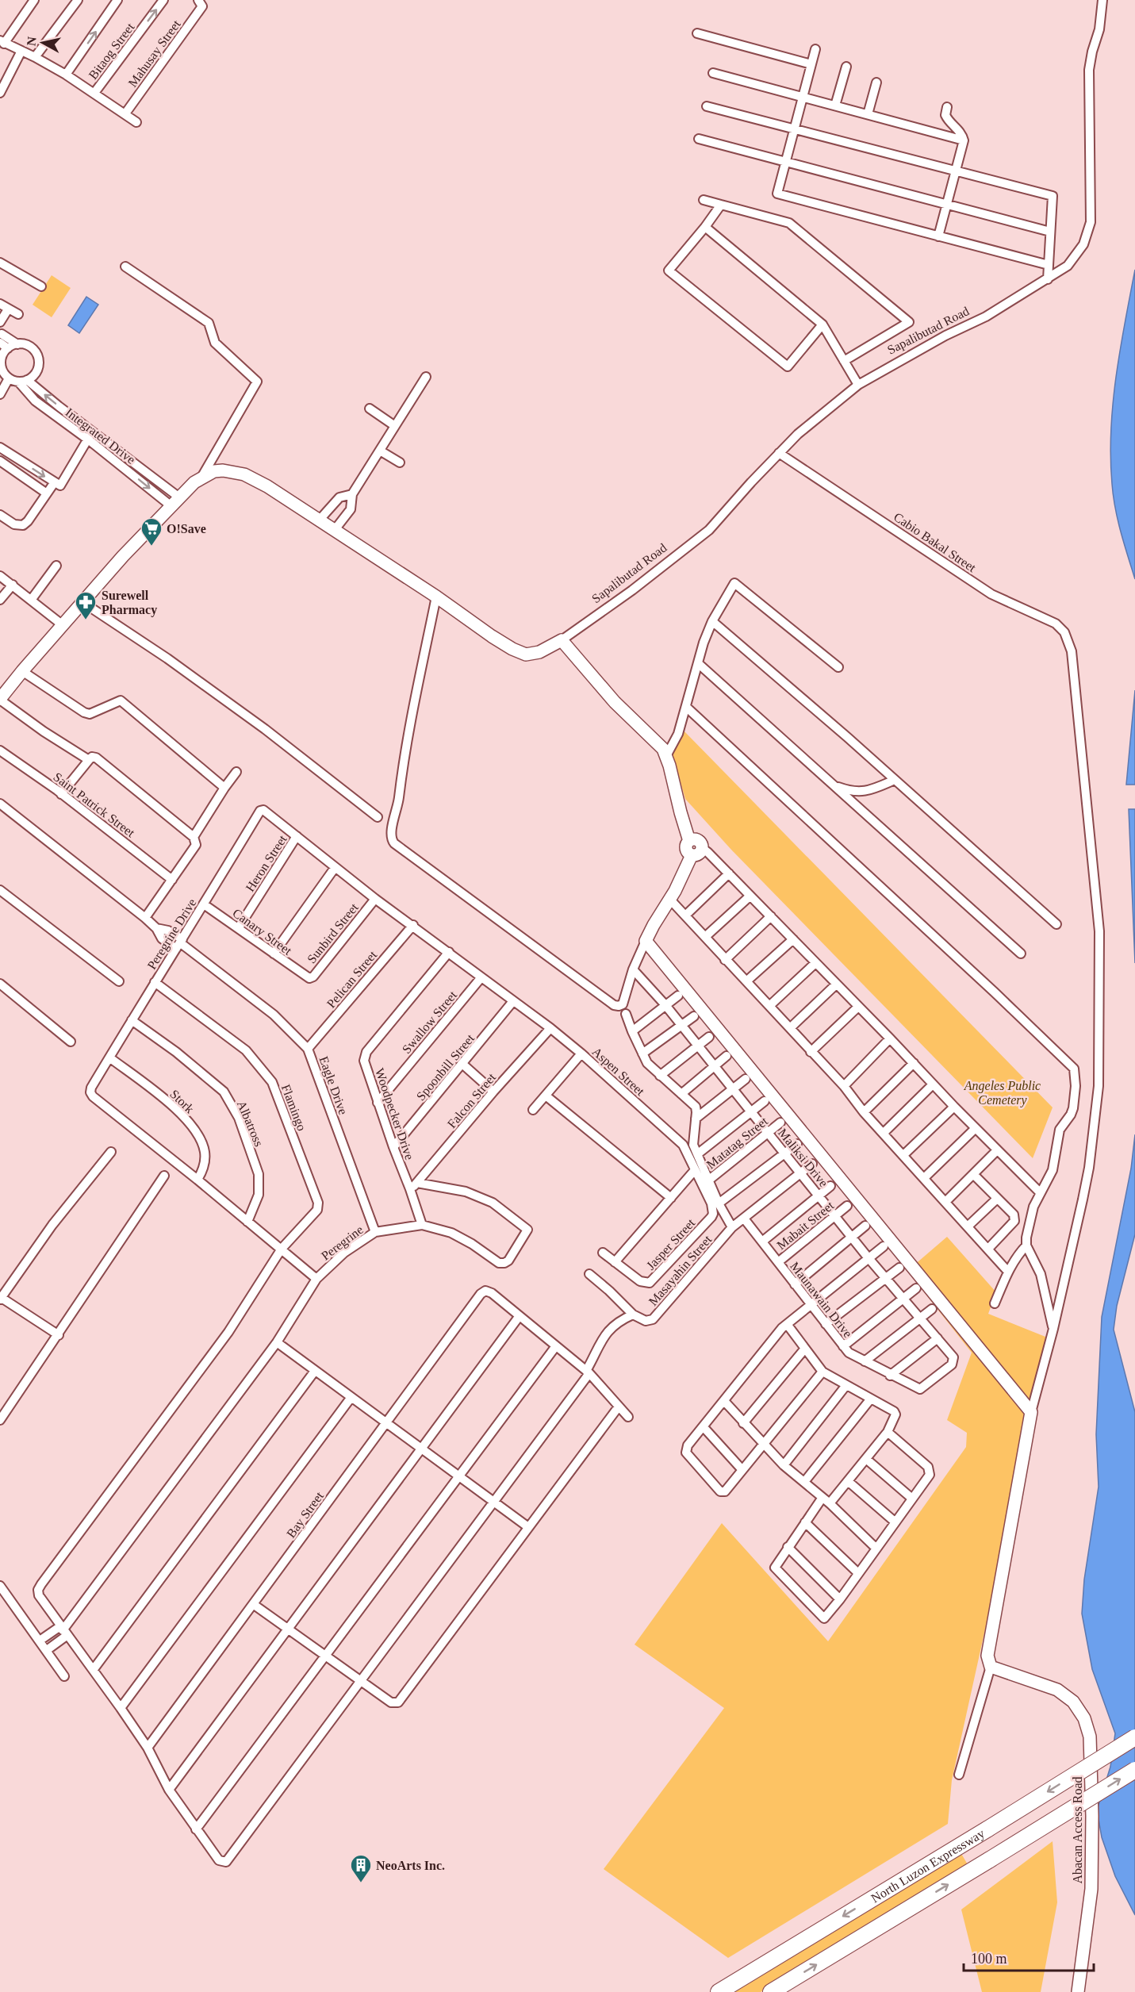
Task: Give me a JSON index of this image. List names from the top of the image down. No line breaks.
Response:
{"streets":{"highway":["North Luzon Expressway"],"street":["Bitaog Street","Mahusay Street","Sapalibutad Road","Integrated Drive","Cabio Bakal Street","Saint Patrick Street","Heron Street","Canary Street","Sunbird Street","Peregrine Drive","Pelican Street","Swallow Street","Spoonbill Street","Aspen Street","Eagle Drive","Falcon Street","Stork","Flamingo","Woodpecker Drive","Albatross","Matatag Street","Maliksi Drive","Mabait Street","Peregrine","Jasper Street","Masayahin Street","Maunawain Drive","Bay Street","Abacan Access Road"]},"crossings":[["Sapalibutad Road","Cabio Bakal Street"],["Heron Street","Canary Street"],["Heron Street","Peregrine Drive"],["Canary Street","Sunbird Street"],["Canary Street","Peregrine Drive"],["Sunbird Street","Peregrine Drive"],["Peregrine Drive","Pelican Street"],["Peregrine Drive","Swallow Street"],["Peregrine Drive","Spoonbill Street"],["Peregrine Drive","Aspen Street"],["Peregrine Drive","Eagle Drive"],["Peregrine Drive","Stork"],["Peregrine Drive","Flamingo"],["Peregrine Drive","Woodpecker Drive"],["Peregrine Drive","Albatross"],["Peregrine Drive","Peregrine"],["Pelican Street","Eagle Drive"],["Swallow Street","Woodpecker Drive"],["Spoonbill Street","Aspen Street"],["Spoonbill Street","Woodpecker Drive"],["Aspen Street","Falcon Street"],["Aspen Street","Jasper Street"],["Eagle Drive","Peregrine"],["Falcon Street","Woodpecker Drive"],["Falcon Street","Peregrine"],["Flamingo","Peregrine"],["Flamingo","Bay Street"],["Woodpecker Drive","Peregrine"],["Matatag Street","Maliksi Drive"],["Maliksi Drive","Mabait Street"],["Maliksi Drive","Maunawain Drive"],["Mabait Street","Maunawain Drive"]],"parks":["Angeles Public Cemetery"],"places":{"supermarket":["O!Save"],"pharmacy":["Surewell Pharmacy"],"building":["NeoArts Inc."]},"scale_bar":"100 m","north":"left"}
